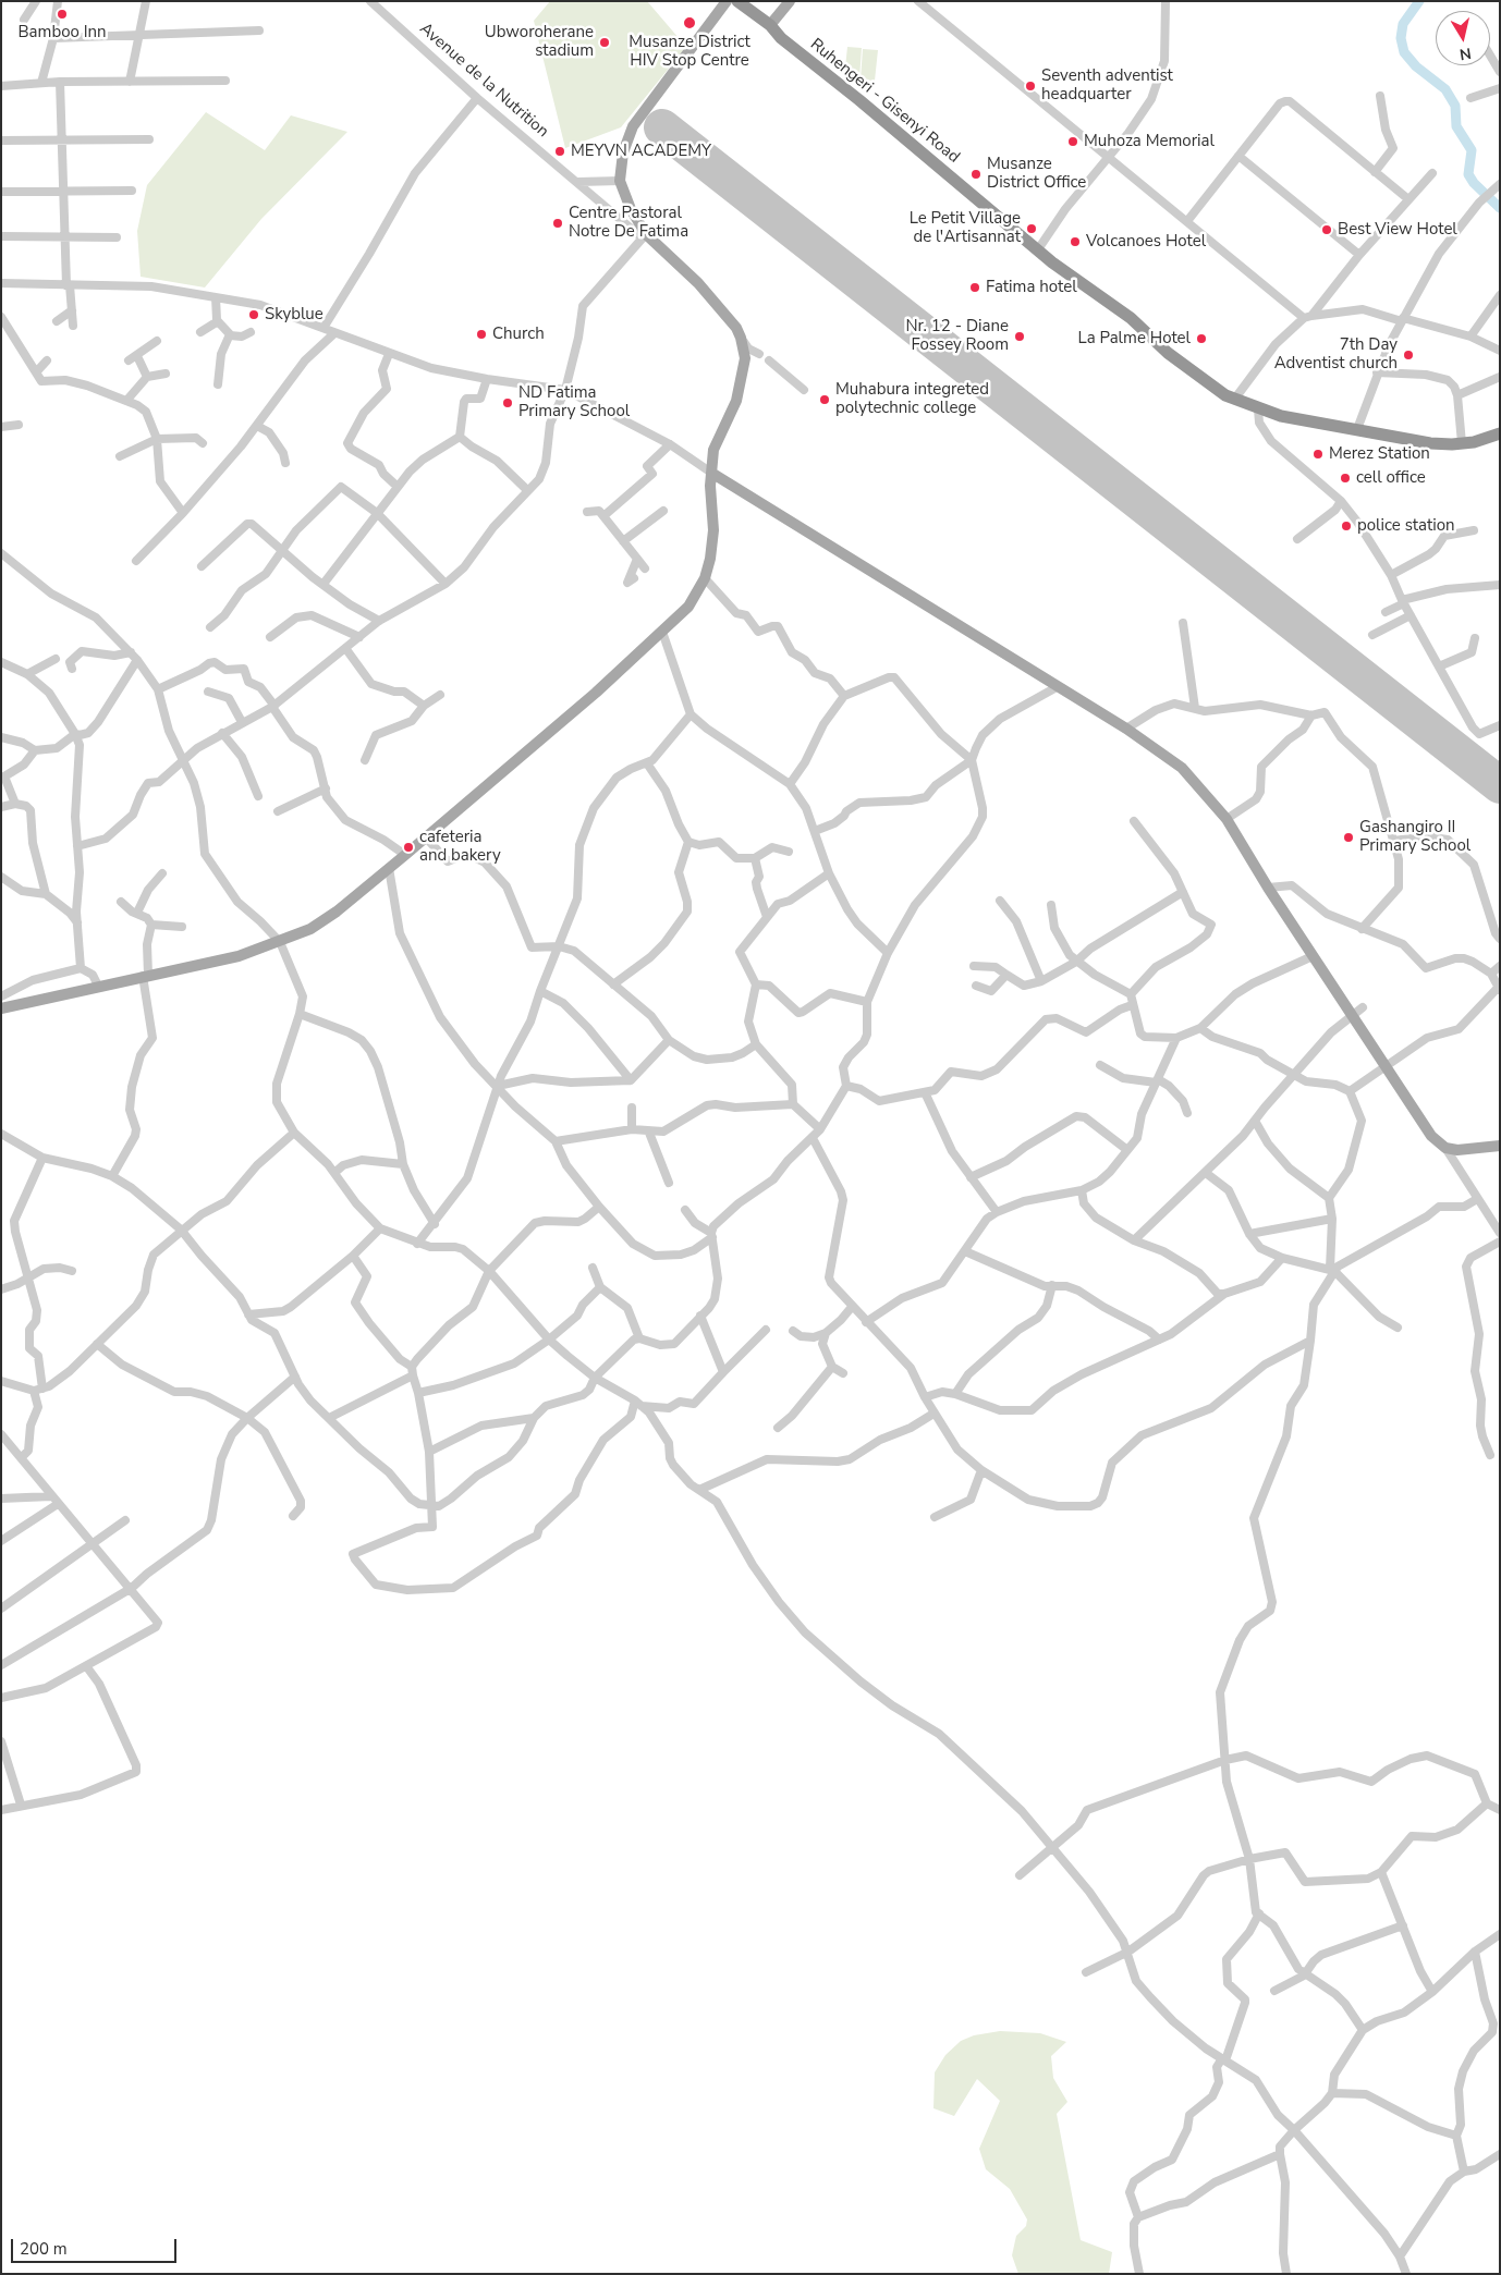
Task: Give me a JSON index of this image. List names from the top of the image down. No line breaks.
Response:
{"streets":{"highway":["Ruhengeri - Gisenyi Road"],"street":["Avenue de la Nutrition"]},"places":["Bamboo Inn","Musanze District HIV Stop Centre","Ubworoherane stadium","Seventh adventist headquarter","Muhoza Memorial","MEYVN ACADEMY","Musanze District Office","Centre Pastoral Notre De Fatima","Le Petit Village de l'Artisannat","Best View Hotel","Volcanoes Hotel","Fatima hotel","Skyblue","Church","Nr. 12 - Diane Fossey Room","La Palme Hotel","7th Day Adventist church","Muhabura integreted polytechnic college","ND Fatima Primary School","Merez Station","cell office","police station","Gashangiro II Primary School","cafeteria and bakery"],"scale_bar":"200 m","north":"bottom"}
